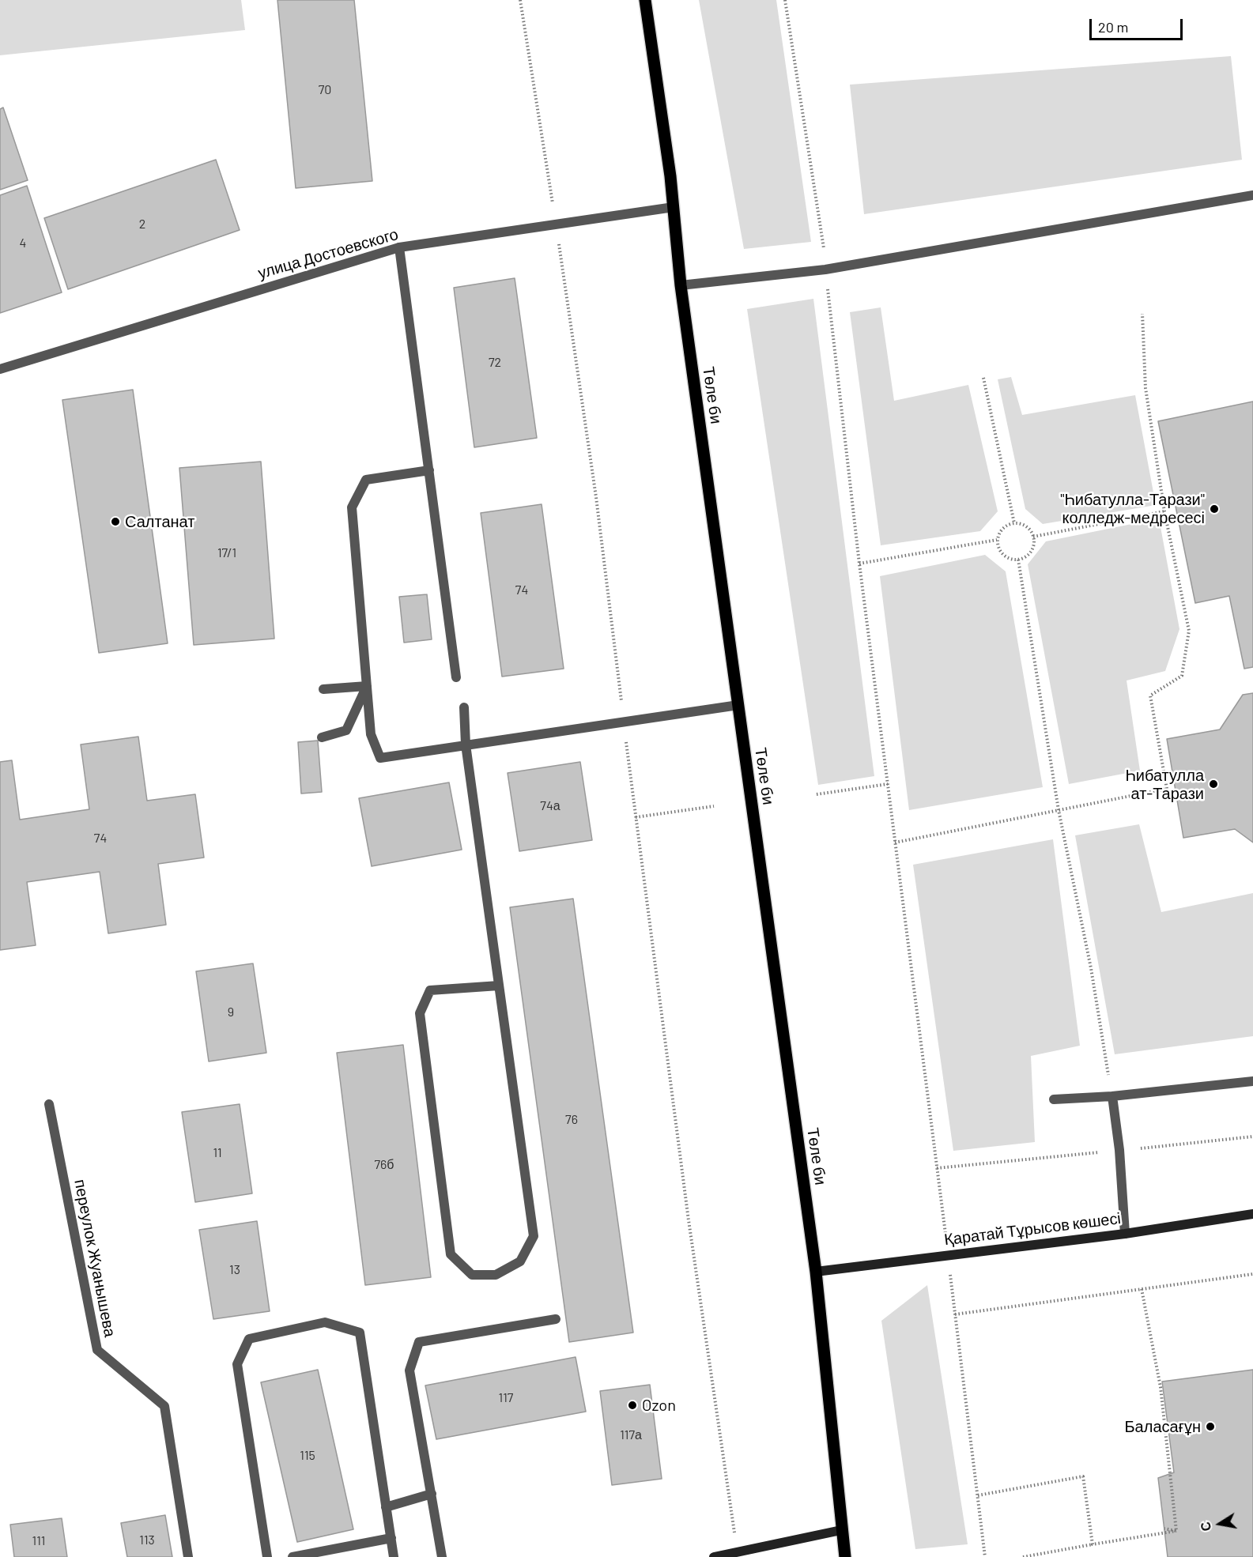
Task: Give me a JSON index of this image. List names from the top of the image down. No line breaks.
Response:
{"streets":{"main road":["Төле би","Қаратай Тұрысов көшесі"],"street":["улица Достоевского","переулок Жуанышева"]},"crossings":[["улица Достоевского","Төле би"],["Төле би","Қаратай Тұрысов көшесі"]],"places":["\"Һибатулла-Тарази\" колледж-медресесі","Салтанат","Һибатулла ат-Тарази","Ozon","Баласағұн"],"house_numbers":["70","2","4","72","17/1","74","74а","74","9","76","11","76б","13","117","117а","115","113","111"],"scale_bar":"20 m","north":"left"}
